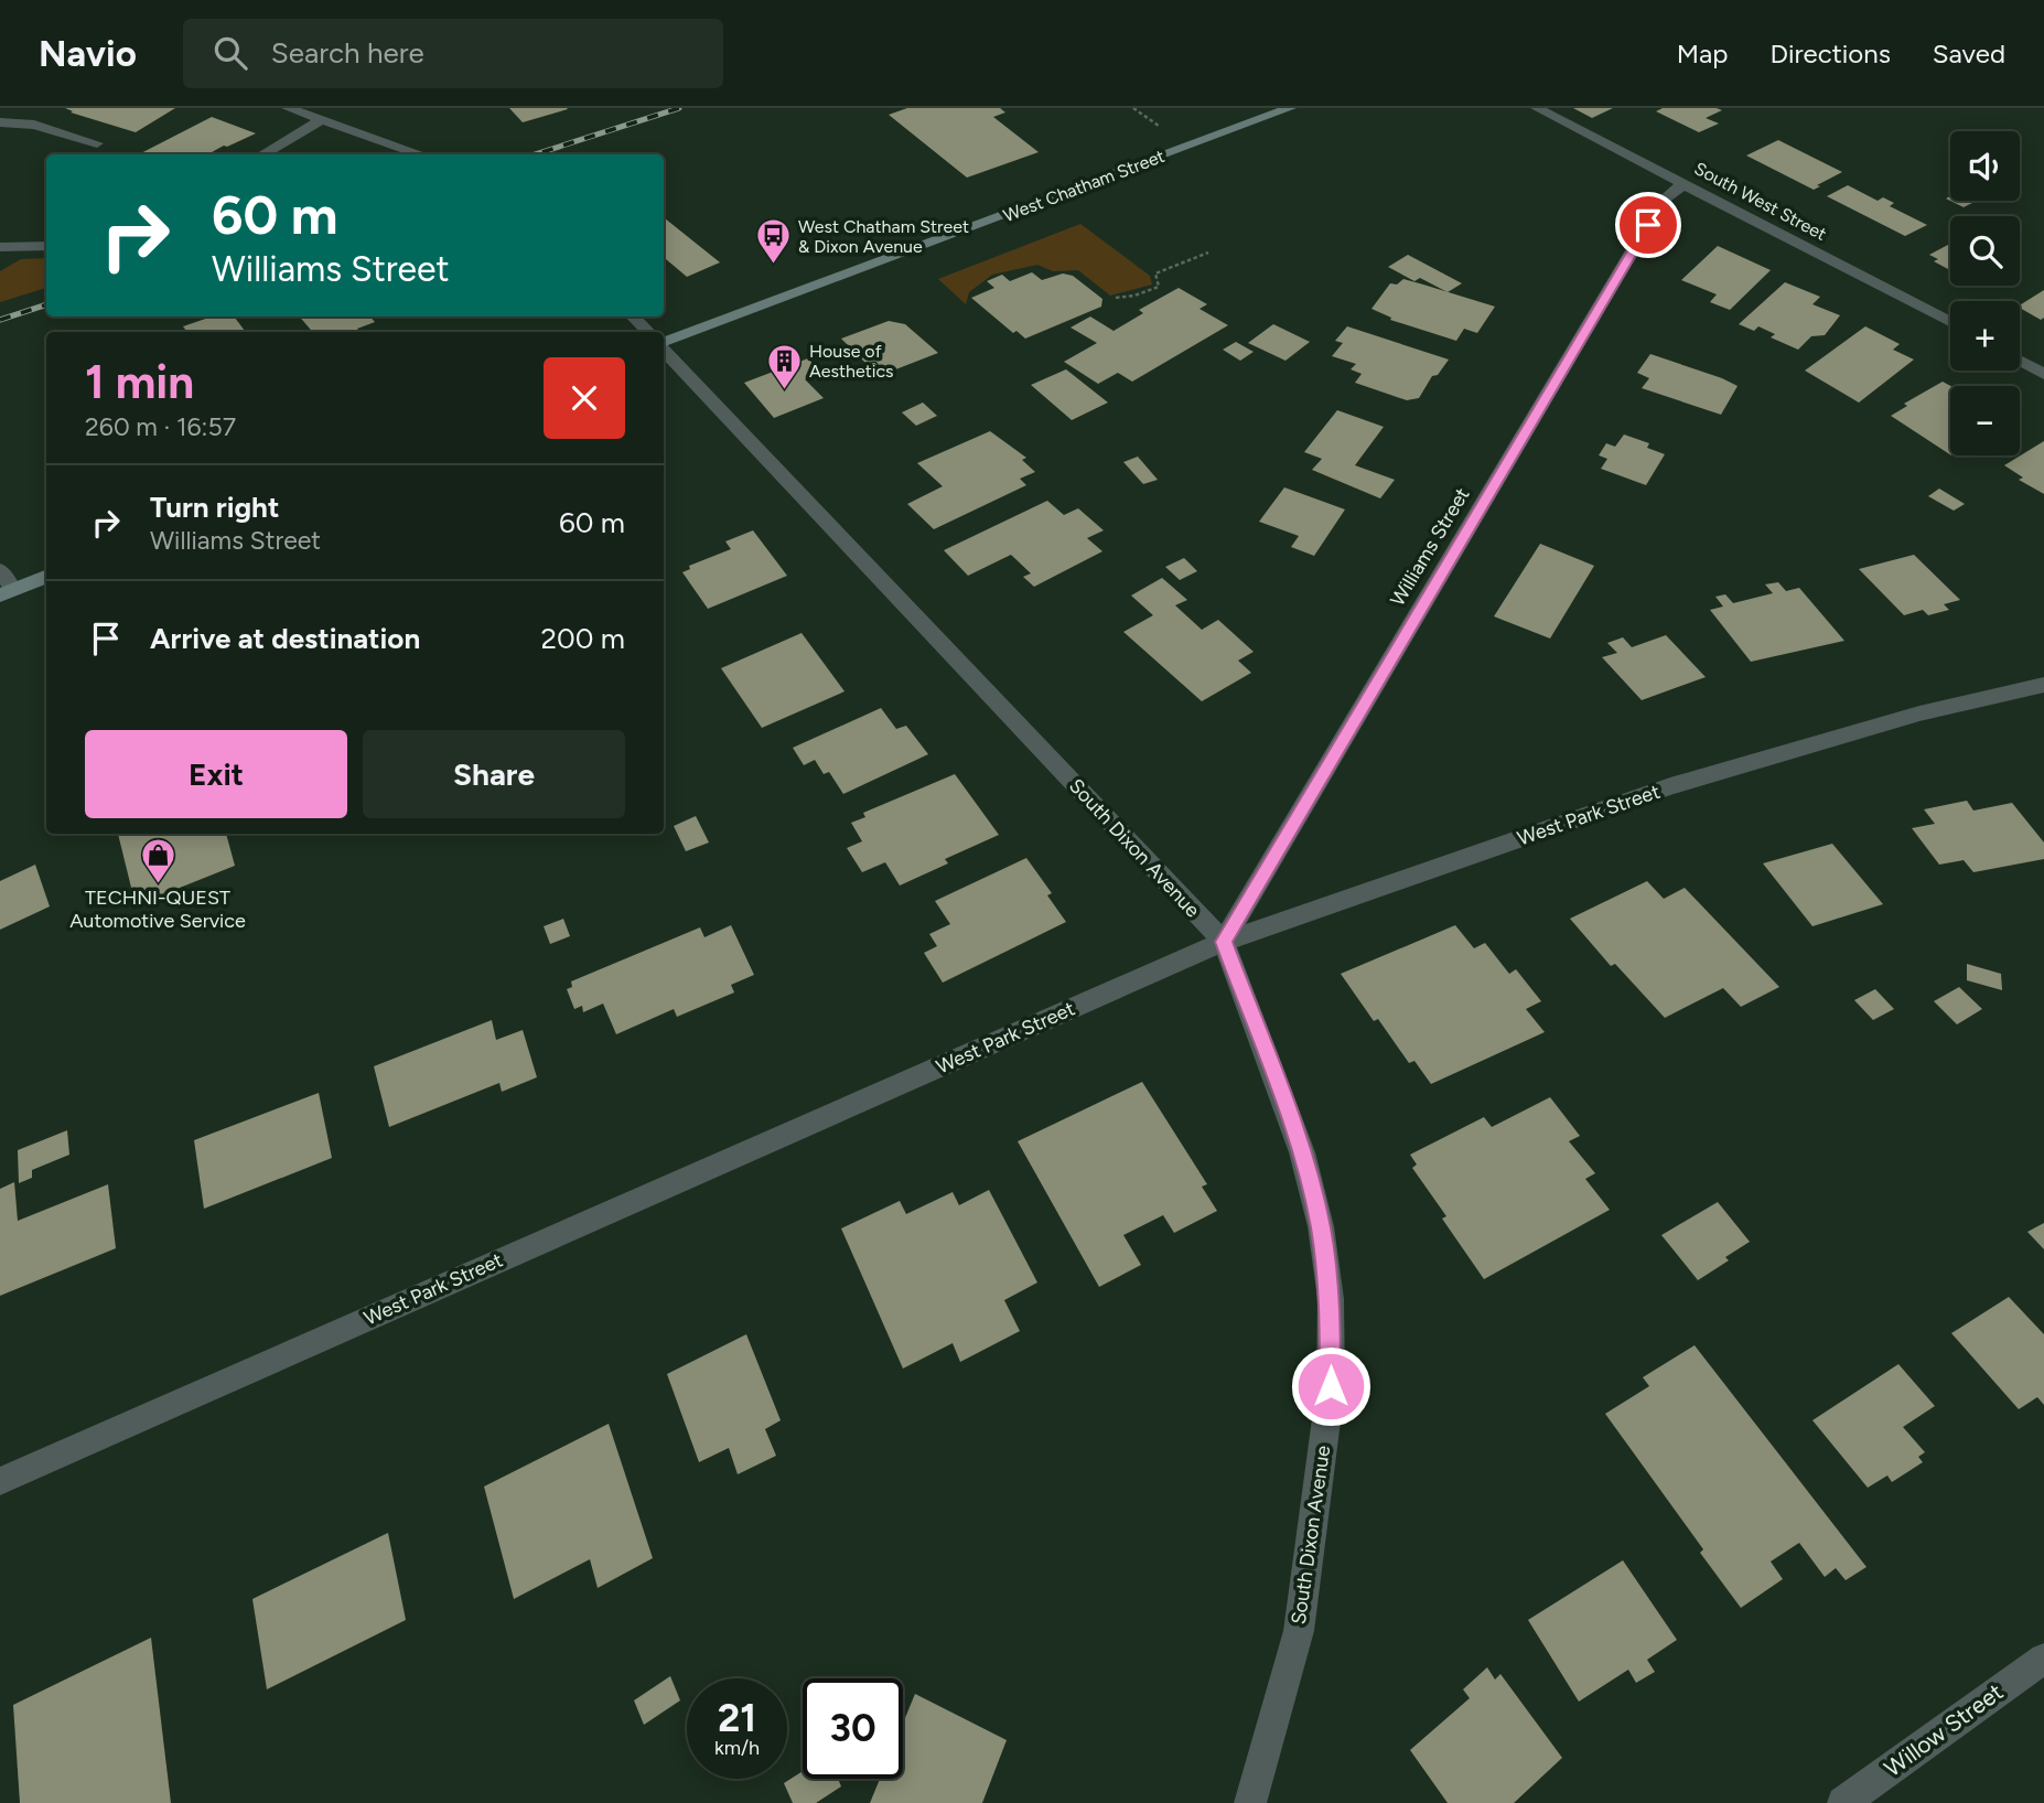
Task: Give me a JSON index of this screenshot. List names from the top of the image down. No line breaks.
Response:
{"streets":{"main road":["West Chatham Street"],"street":["South West Street","Williams Street","West Park Street","South Dixon Avenue","Willow Street"]},"crossings":[["South West Street","Williams Street"],["Williams Street","West Park Street"],["Williams Street","South Dixon Avenue"],["West Park Street","South Dixon Avenue"]],"places":{"bus stop":["West Chatham Street & Dixon Avenue"],"building":["House of Aesthetics"],"shop":["TECHNI-QUEST Automotive Service"]},"page":{"header":"Navio","search":"Search here","nav":["Map","Directions","Saved"],"map_buttons":["+","−"],"turn":["60 m","Williams Street"],"heading":["1 min","260 m · 16:57"],"list":[{"name":"Turn right","note":"Williams Street","value":"60 m"},{"name":"Arrive at destination","value":"200 m"}],"buttons":["Exit","Share"],"speed":"21 km/h","limit":"30"}}
